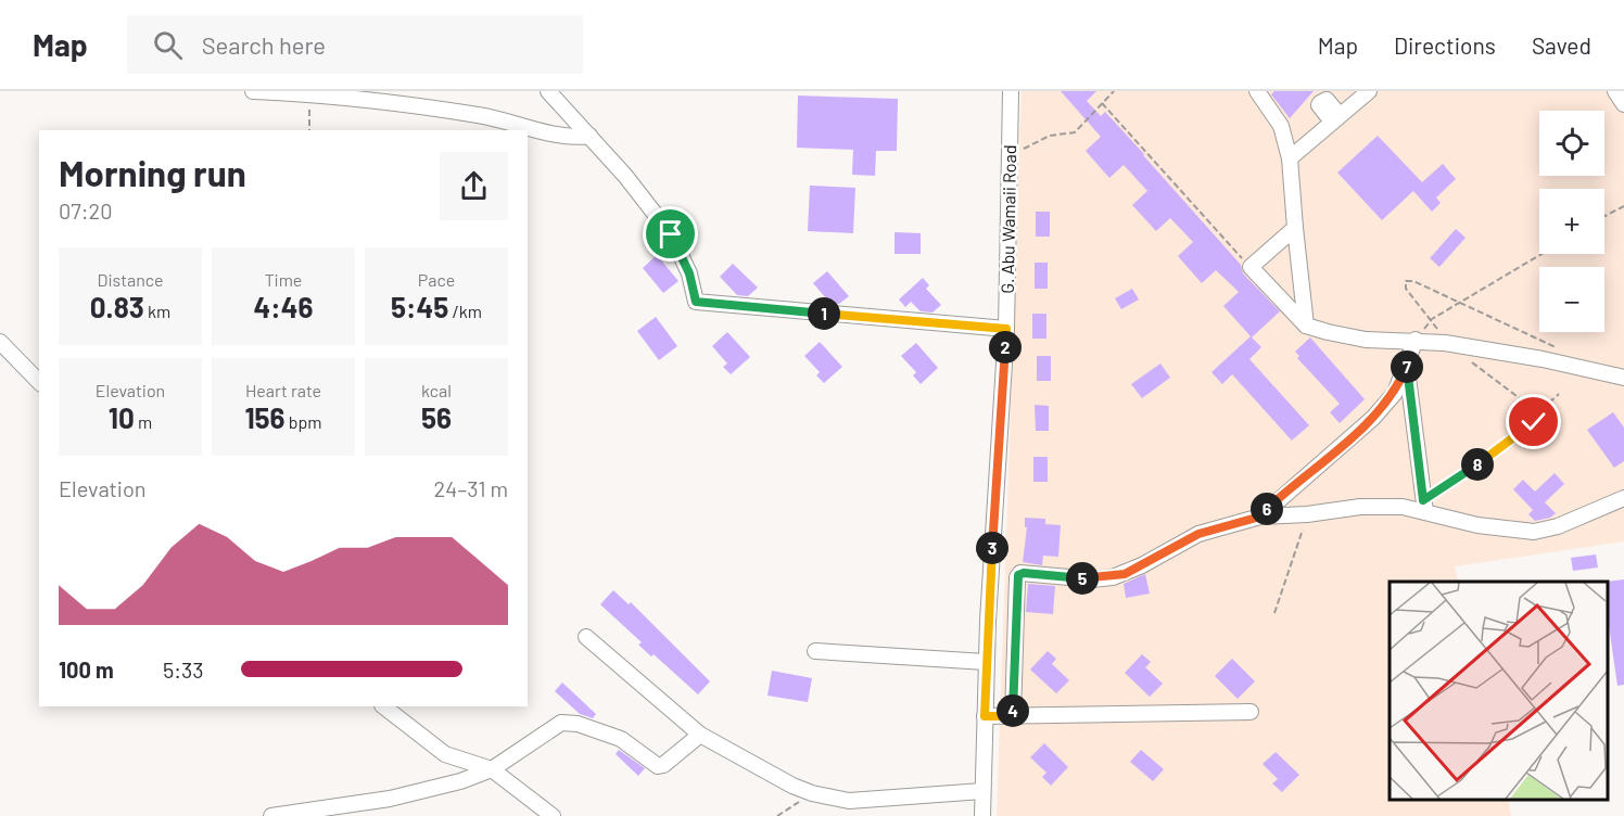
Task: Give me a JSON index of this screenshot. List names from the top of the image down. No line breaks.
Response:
{"streets":{"street":["G. Abu Wamaii Road"]},"page":{"header":"Map","search":"Search here","nav":["Map","Directions","Saved"],"map_buttons":["+","−"],"heading":["Morning run","07:20"],"stats":[["Distance","0.83 km"],["Time","4:46"],["Pace","5:45 /km"],["Elevation","10 m"],["Heart rate","156 bpm"],["kcal","56"]],"pins":["1","2","7","8","6","3","5","4"],"chart":["Elevation","24–31 m"],"list":[{"name":"100 m","note":"5:33"}]}}
